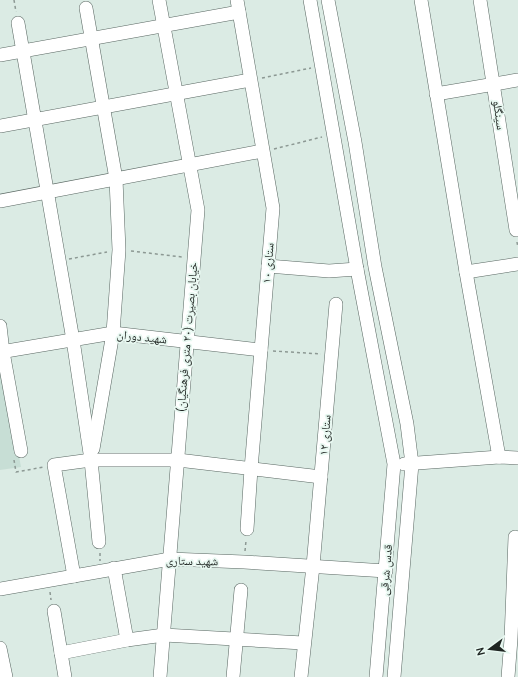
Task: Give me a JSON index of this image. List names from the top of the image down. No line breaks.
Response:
{"streets":{"street":["سینگلو","ستاری ۱۰","شهید دوران","خیابان بصیرت (۲۰ متری فرهنگیان)","ستاری ۱۲","شهید ستاری","قدس شرقی"]},"crossings":[["ستاری ۱۰","شهید دوران"],["شهید دوران","خیابان بصیرت (۲۰ متری فرهنگیان)"],["خیابان بصیرت (۲۰ متری فرهنگیان)","شهید ستاری"],["ستاری ۱۲","شهید ستاری"],["شهید ستاری","قدس شرقی"]],"north":"left"}
